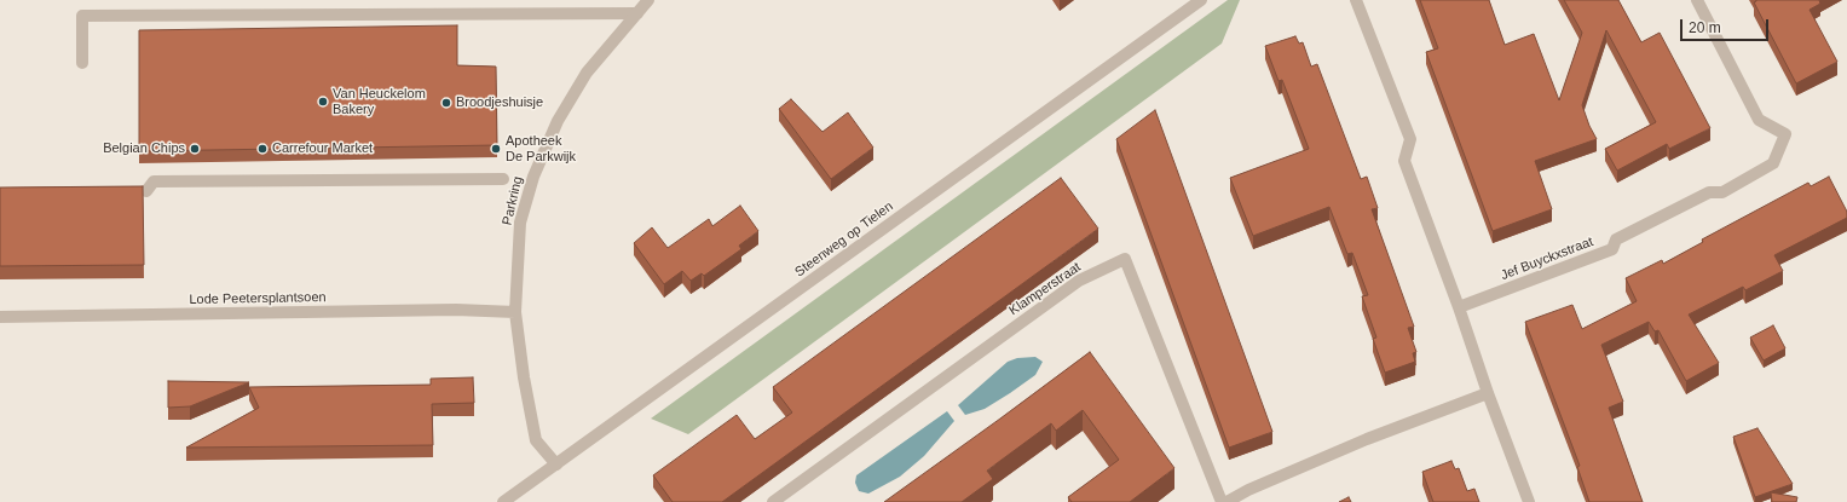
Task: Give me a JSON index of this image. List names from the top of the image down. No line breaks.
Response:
{"streets":{"street":["Parkring","Steenweg op Tielen","Jef Buyckxstraat","Klamperstraat","Lode Peetersplantsoen"]},"crossings":[["Parkring","Steenweg op Tielen"],["Parkring","Lode Peetersplantsoen"]],"places":["Van Heuckelom Bakery","Broodjeshuisje","Belgian Chips","Carrefour Market","Apotheek De Parkwijk"],"scale_bar":"20 m"}
